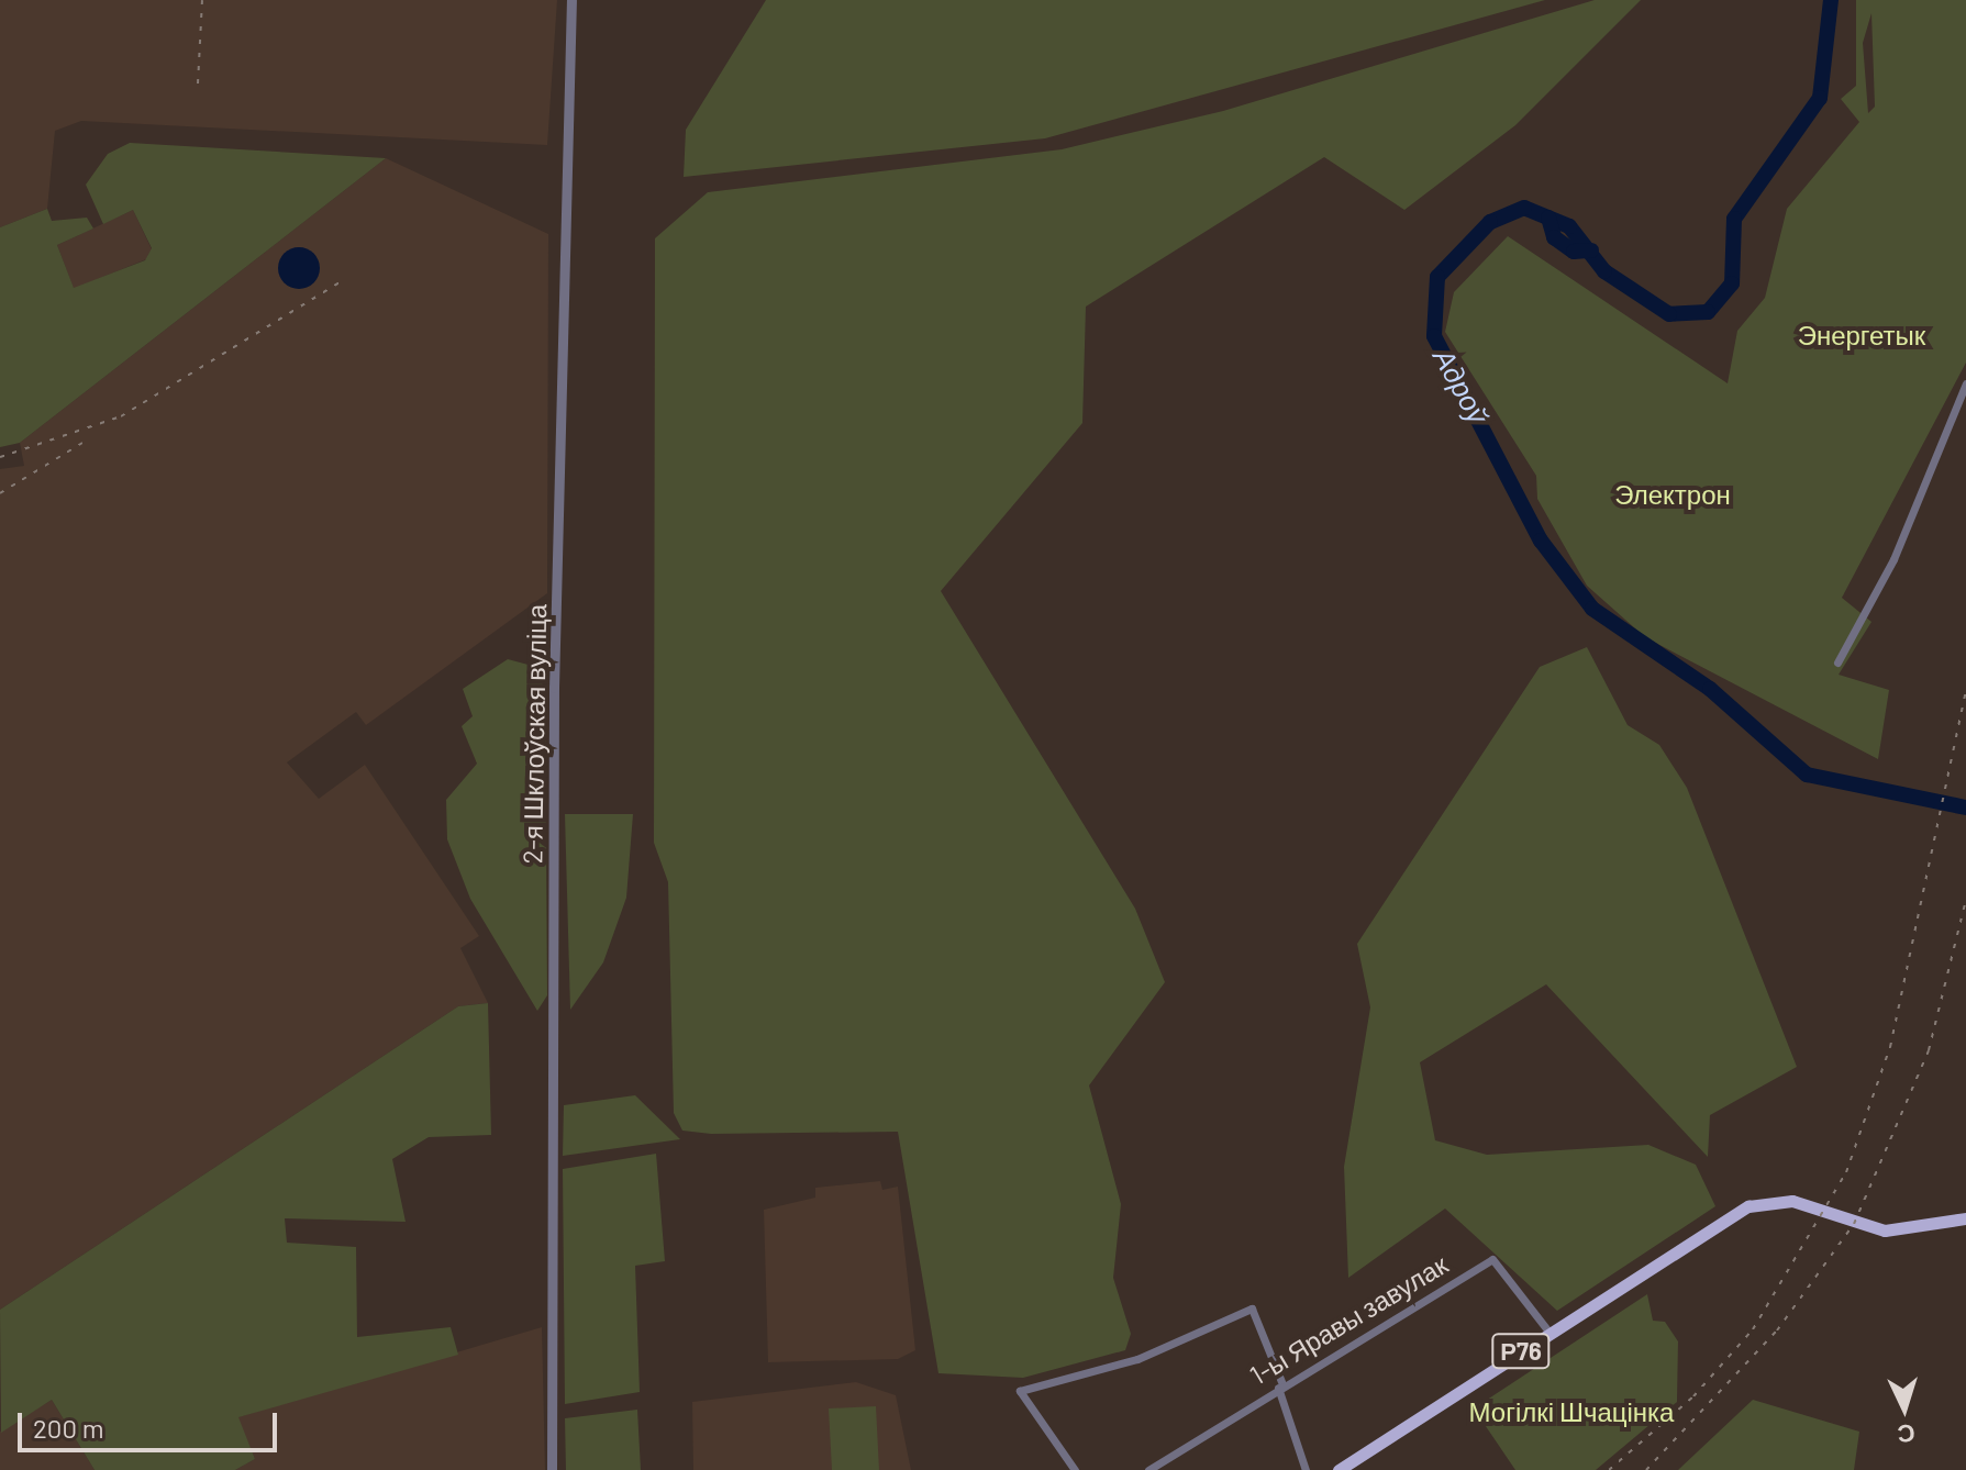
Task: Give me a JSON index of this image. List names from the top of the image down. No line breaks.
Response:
{"streets":{"main road":["Р76"],"street":["2-я Шклоўская вуліца","1-ы Яравы завулак"]},"crossings":[["1-ы Яравы завулак","Р76"]],"water":["Адроў"],"parks":["Энергетык","Электрон","Могілкі Шчацінка"],"scale_bar":"200 m","north":"bottom"}
